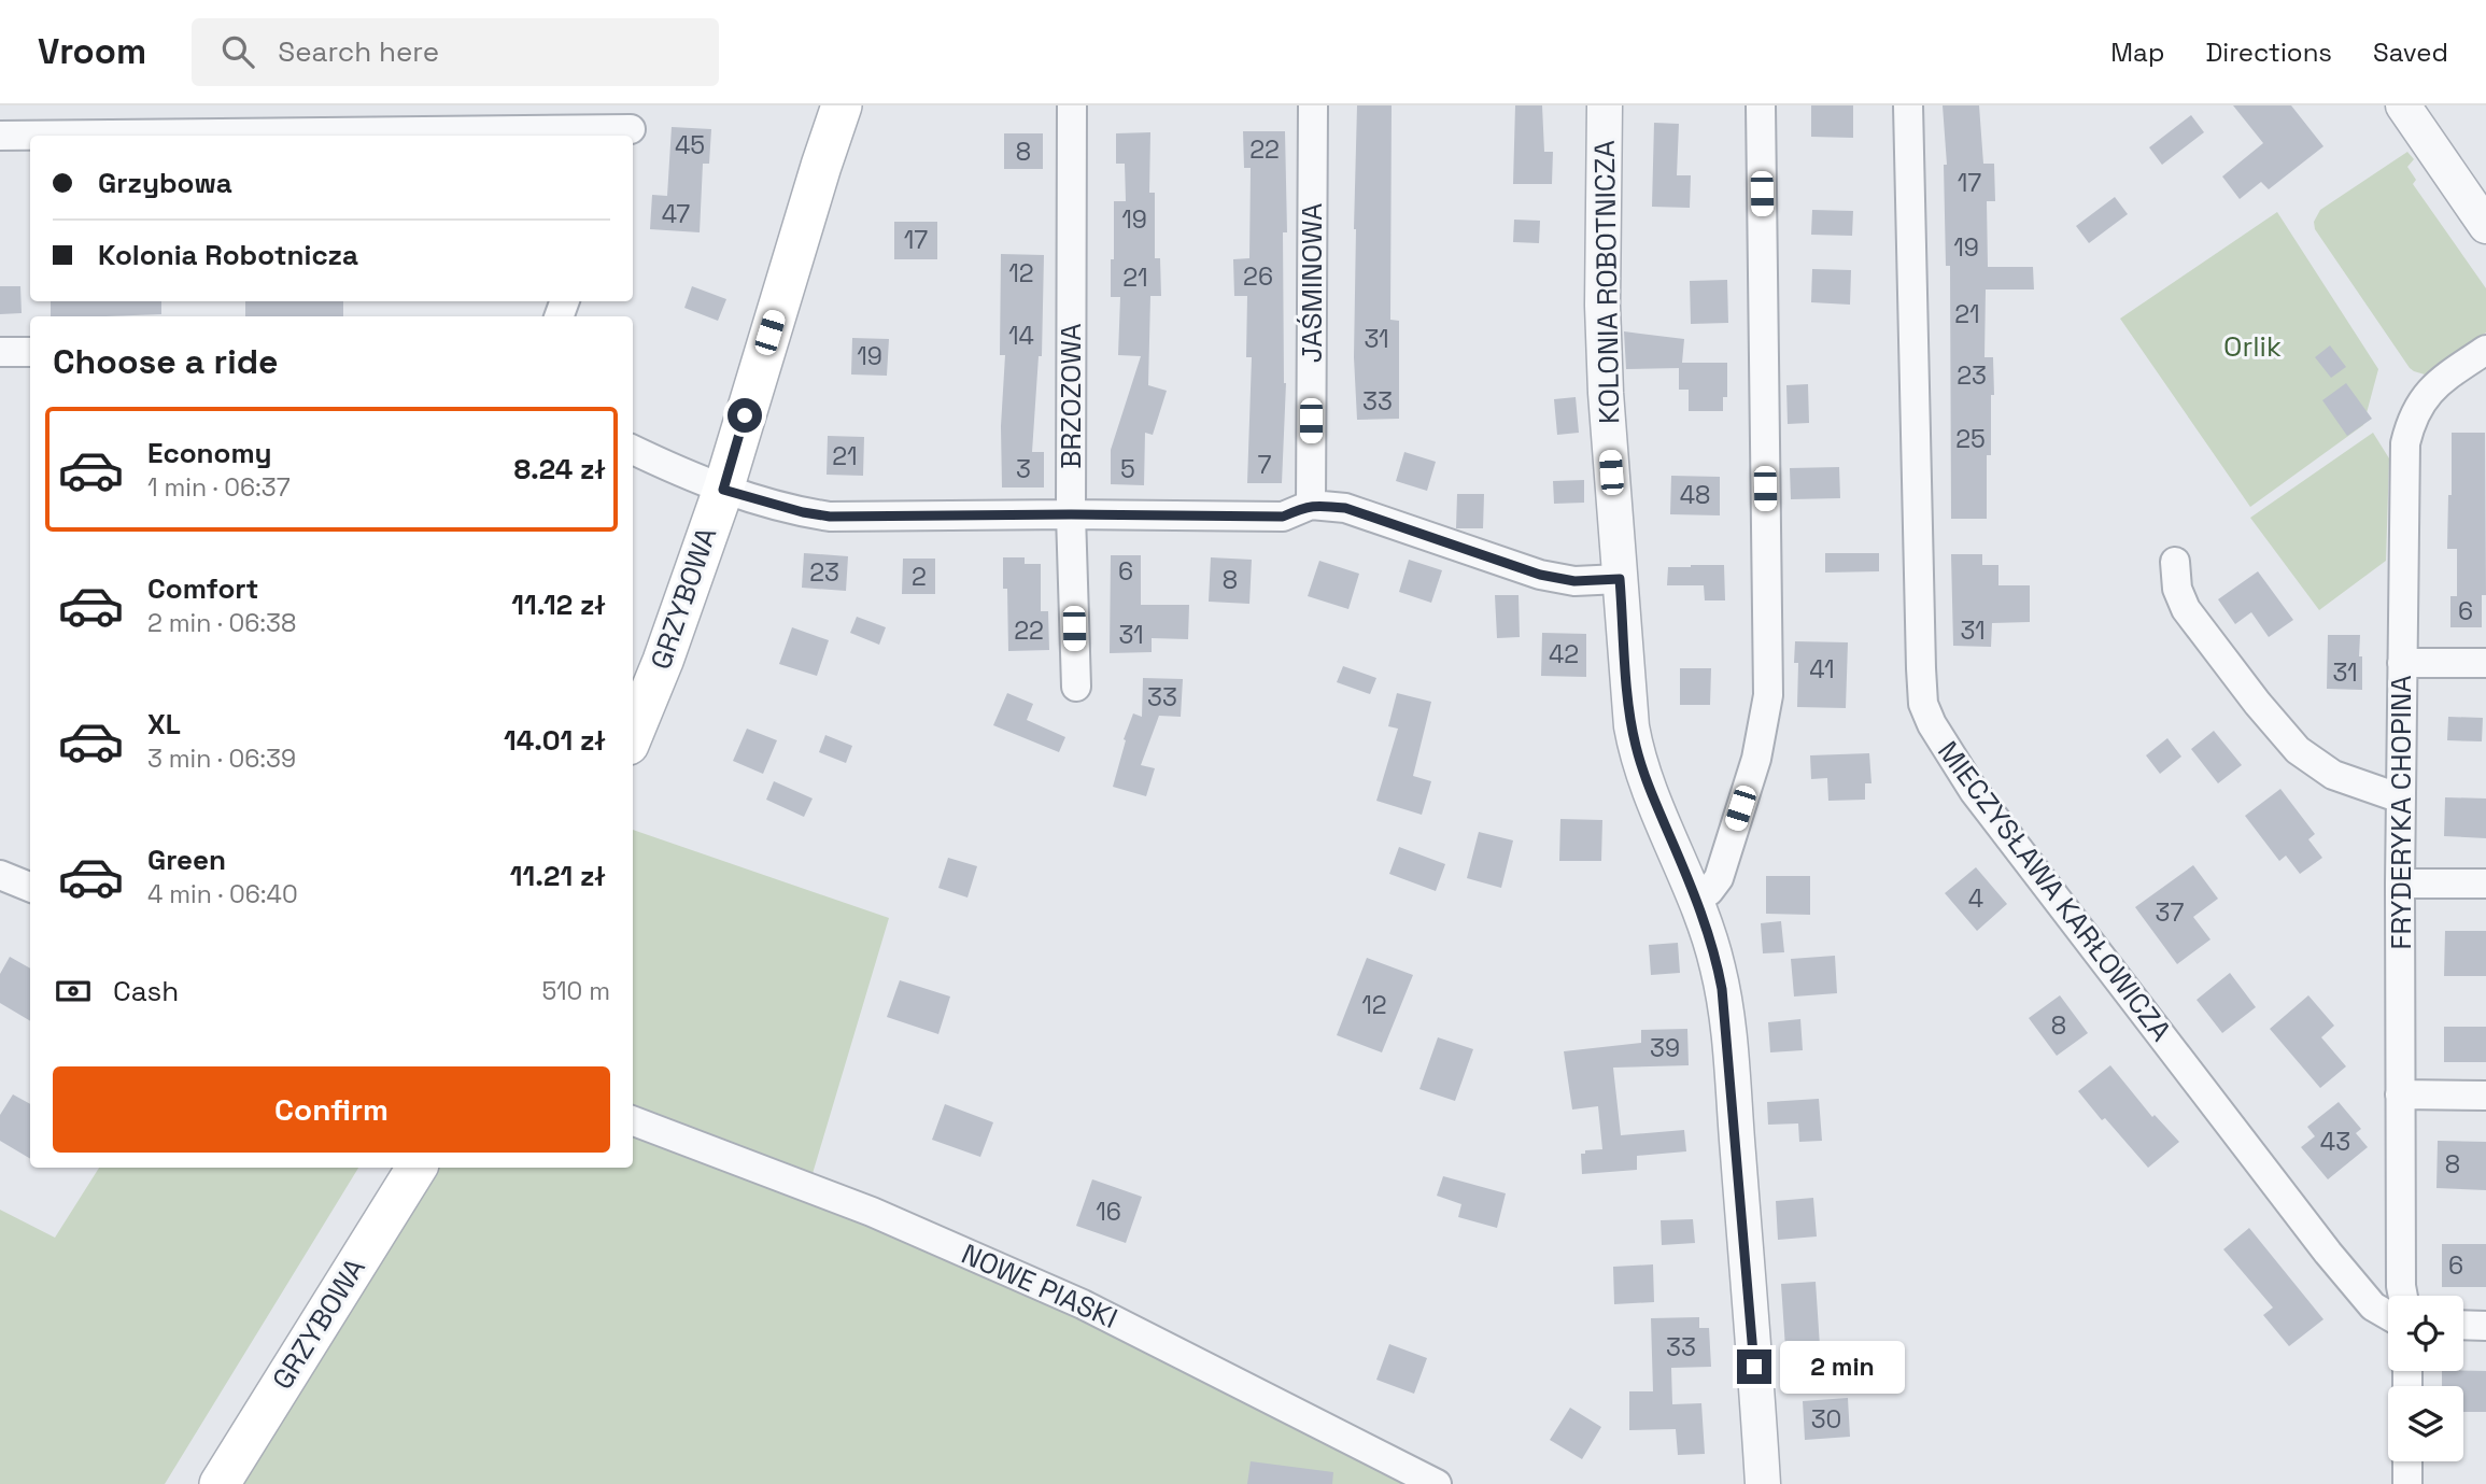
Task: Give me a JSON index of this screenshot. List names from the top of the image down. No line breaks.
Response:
{"streets":{"main road":["GRZYBOWA"],"street":["KOLONIA ROBOTNICZA","JAŚMINOWA","BRZOZOWA","FRYDERYKA CHOPINA","MIECZYSŁAWA KARŁOWICZA","NOWE PIASKI"]},"parks":["Orlik"],"house_numbers":["45","22","8","17","47","19","17","19","12","26","21","21","14","31","19","23","33","25","21","7","3","5","48","6","23","2","8","6","22","31","31","42","41","31","33","4","37","12","8","39","43","8","16","6","33","30"],"page":{"header":"Vroom","search":"Search here","nav":["Map","Directions","Saved"],"banner":["Grzybowa","Kolonia Robotnicza"],"heading":"Choose a ride","list":[{"name":"Economy","note":"1 min · 06:37","value":"8.24 zł"},{"name":"Comfort","note":"2 min · 06:38","value":"11.12 zł"},{"name":"XL","note":"3 min · 06:39","value":"14.01 zł"},{"name":"Green","note":"4 min · 06:40","value":"11.21 zł"}],"pay":["Cash","510 m"],"buttons":"Confirm","bubble":"2 min"}}
